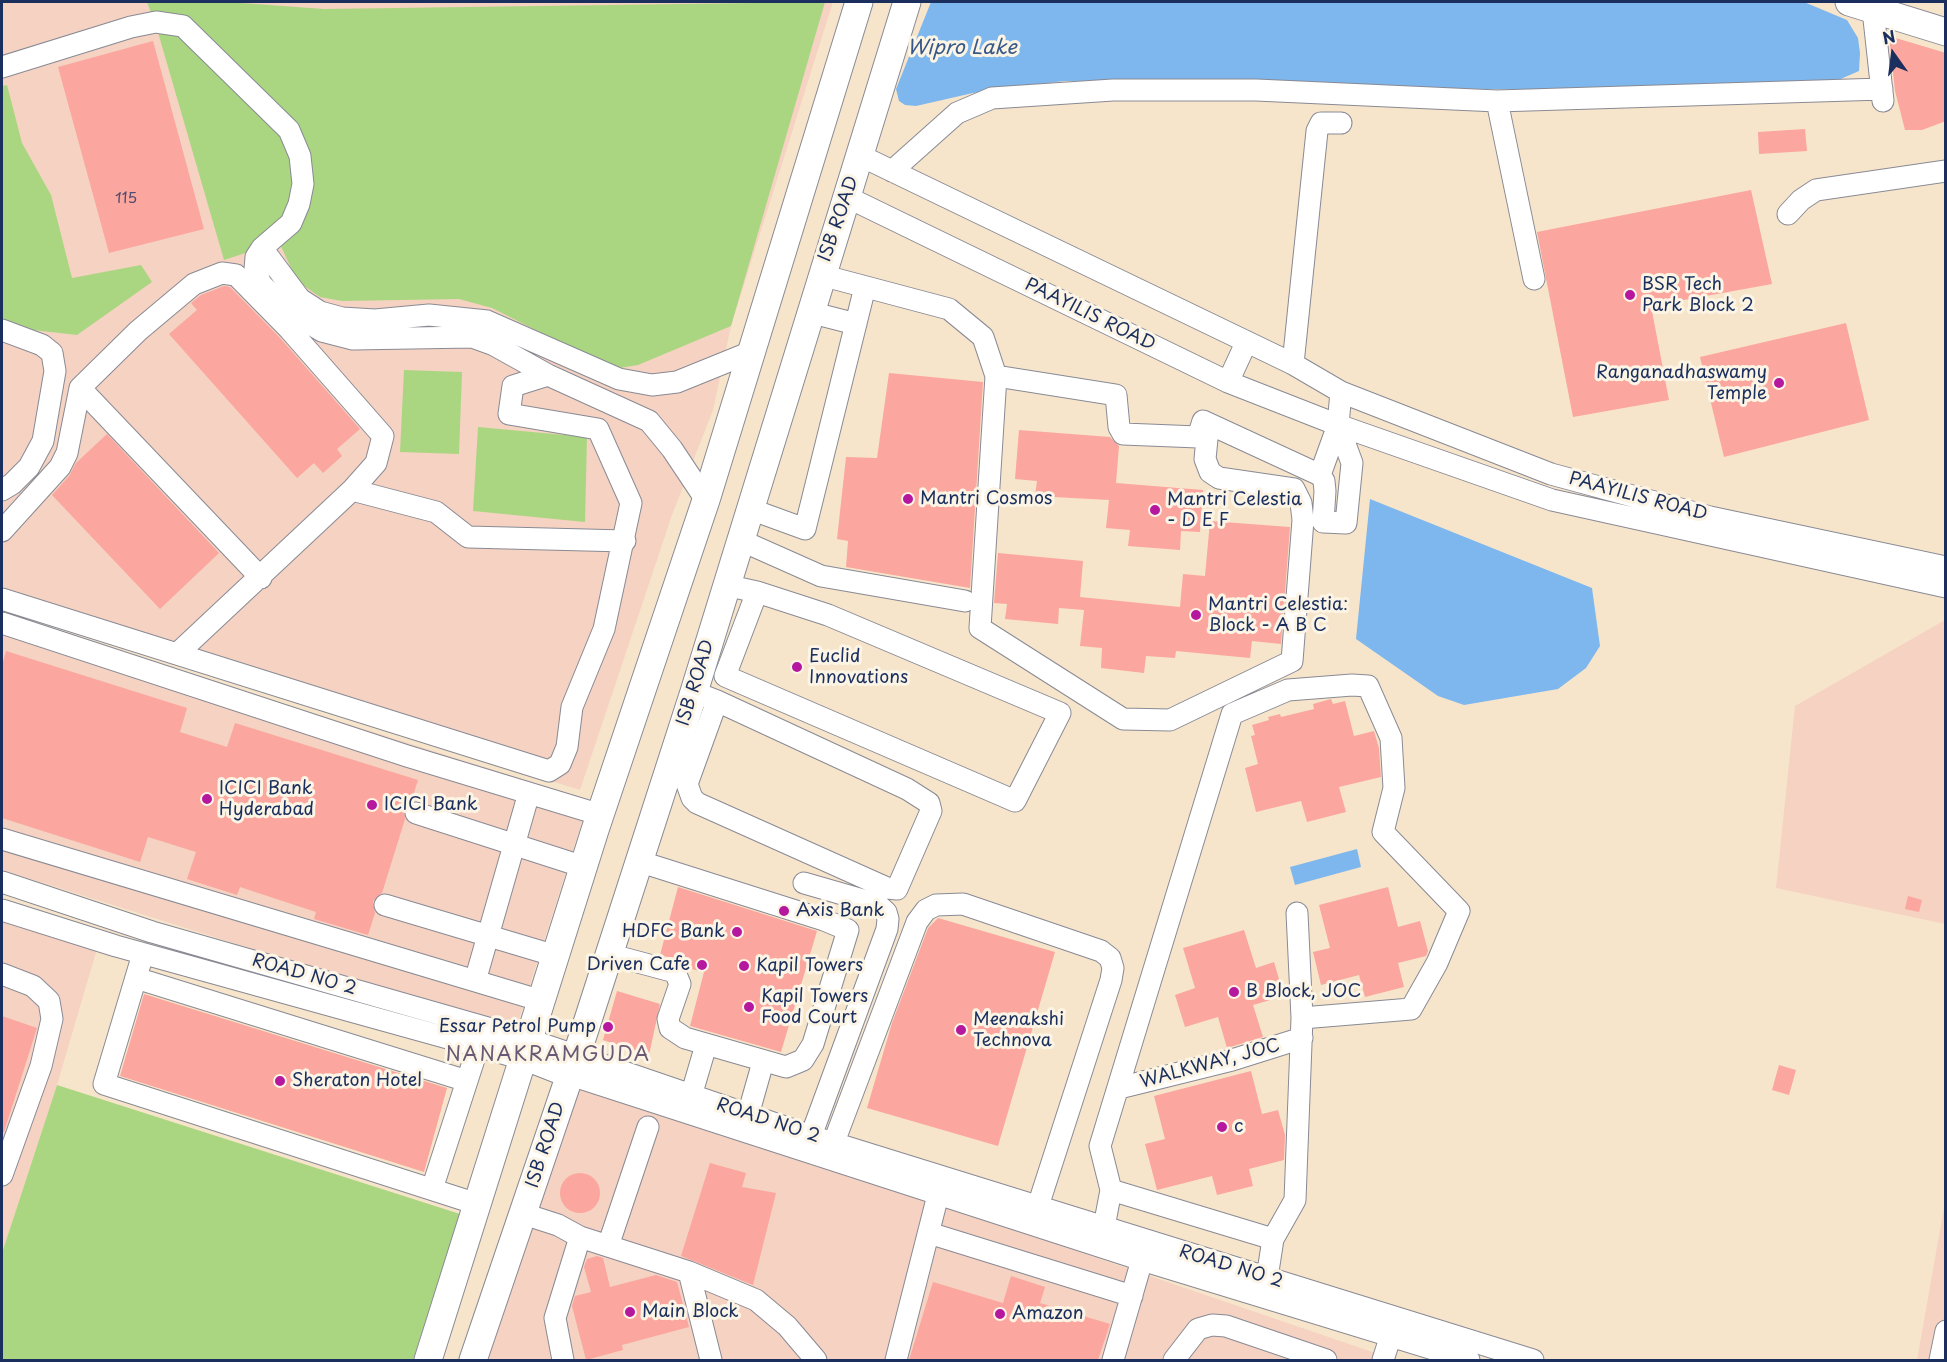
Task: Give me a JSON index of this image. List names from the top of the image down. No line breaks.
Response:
{"streets":{"main road":["ISB ROAD"],"street":["PAAYILIS ROAD","ROAD NO 2","WALKWAY, JOC"]},"crossings":[["ISB ROAD","PAAYILIS ROAD"],["ISB ROAD","ROAD NO 2"]],"districts":["NANAKRAMGUDA"],"water":["Wipro Lake"],"places":["BSR Tech Park Block 2","Ranganadhaswamy Temple","Mantri Cosmos","Mantri Celestia - D E F","Mantri Celestia: Block - A B C","Euclid Innovations","ICICI Bank Hyderabad","ICICI Bank","Axis Bank","HDFC Bank","Driven Cafe","Kapil Towers","B Block, JOC","Kapil Towers Food Court","Essar Petrol Pump","Meenakshi Technova","Sheraton Hotel","c","Main Block","Amazon"],"house_numbers":["115"],"north":"top"}
